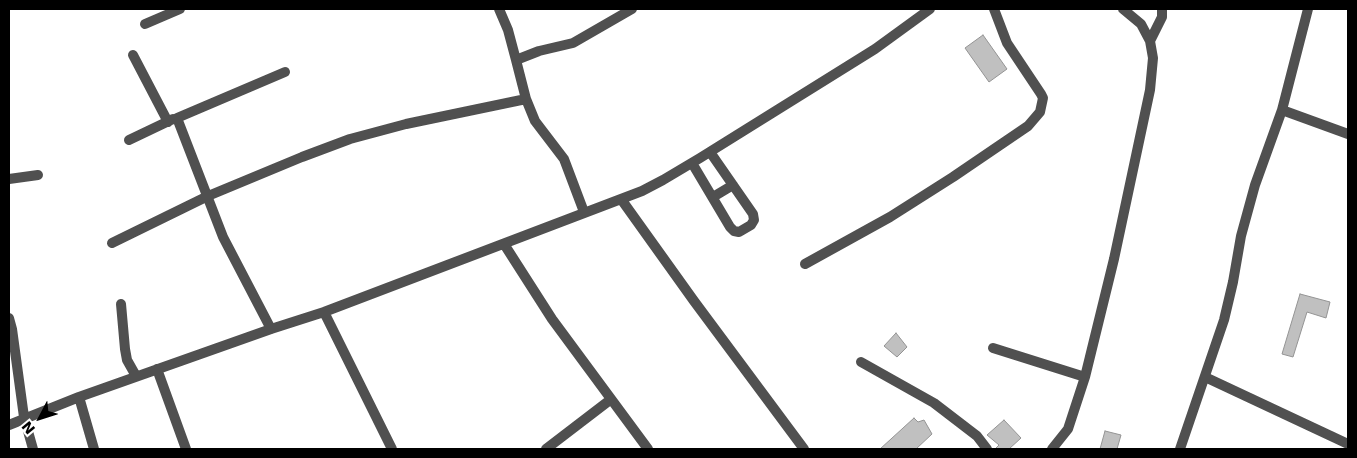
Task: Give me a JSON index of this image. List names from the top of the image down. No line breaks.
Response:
{"north":"bottom left"}
